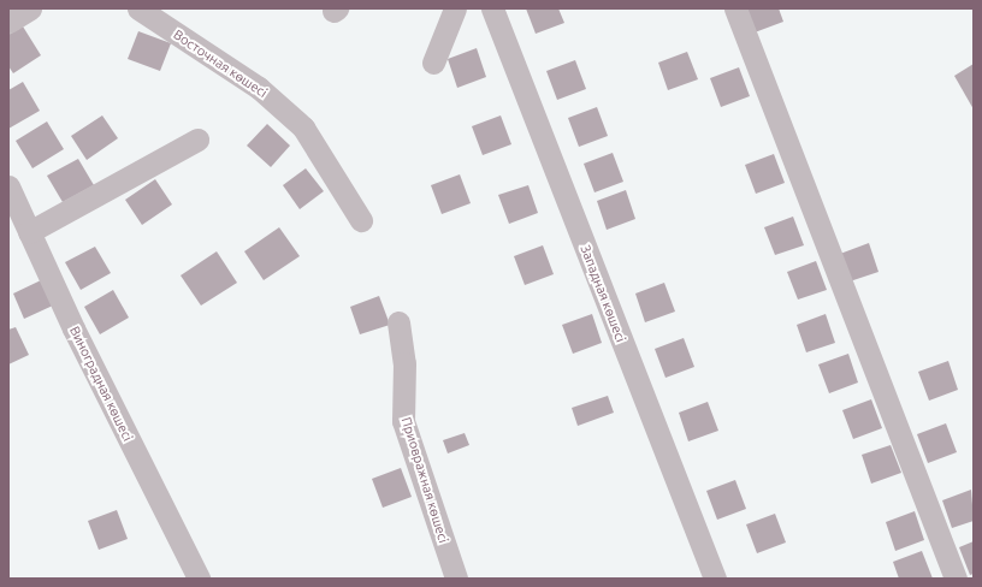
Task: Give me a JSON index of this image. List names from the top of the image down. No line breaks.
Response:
{"streets":{"street":["Восточная көшесі","Западная көшесі","Виноградная көшесі","Приовражная көшесі"]}}
